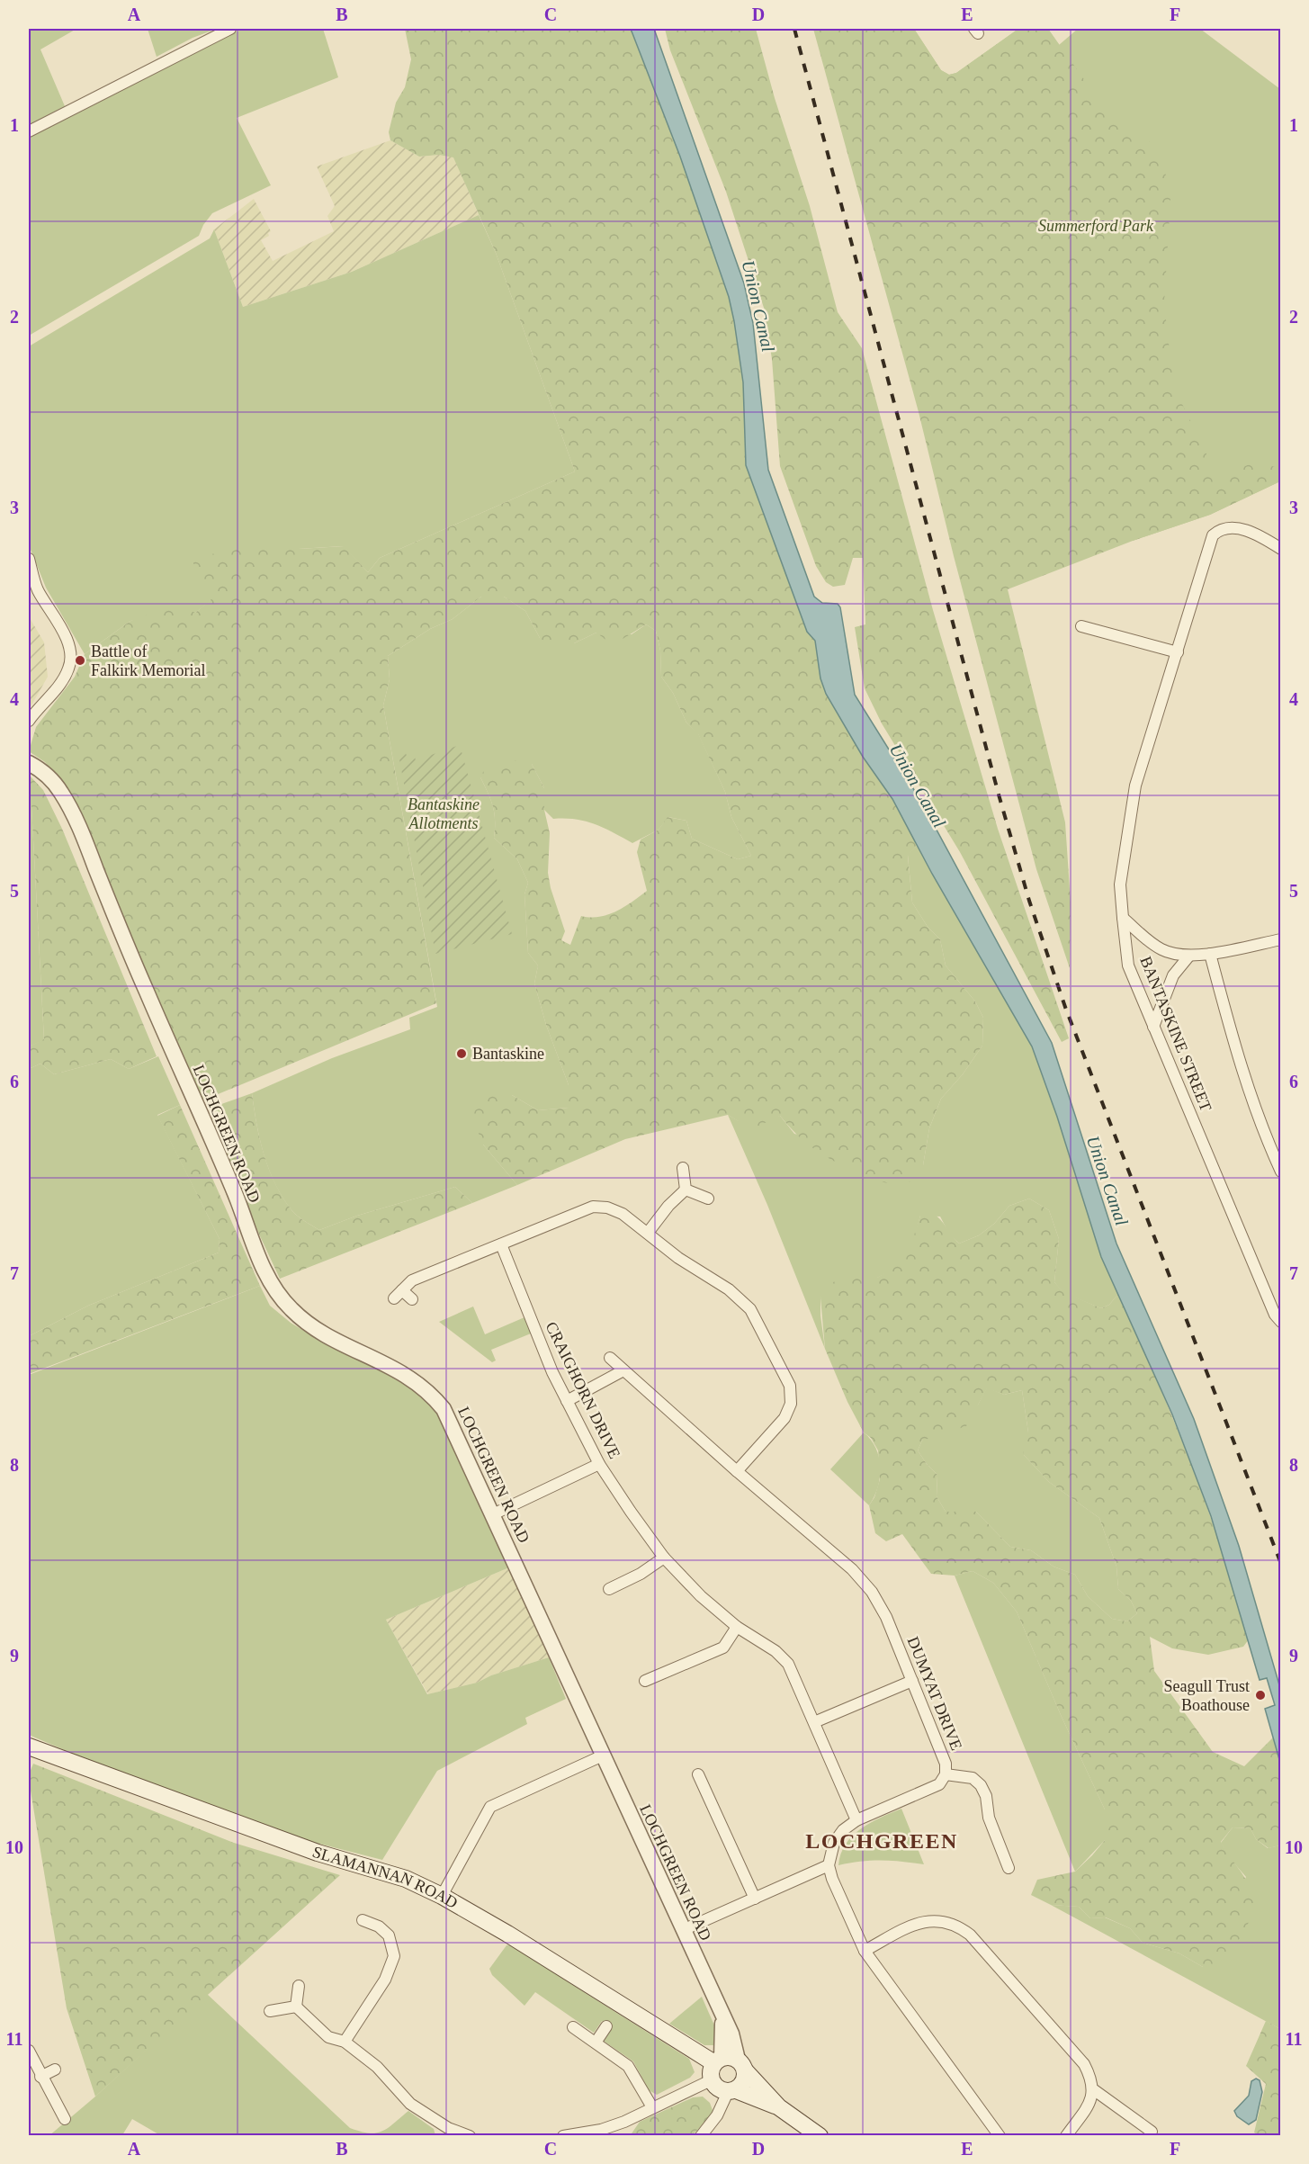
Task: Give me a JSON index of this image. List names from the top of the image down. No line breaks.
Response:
{"streets":{"main road":["SLAMANNAN ROAD"],"street":["BANTASKINE STREET","LOCHGREEN ROAD","CRAIGHORN DRIVE","DUMYAT DRIVE"]},"crossings":[["LOCHGREEN ROAD","SLAMANNAN ROAD"],["CRAIGHORN DRIVE","DUMYAT DRIVE"]],"districts":["LOCHGREEN"],"water":["Union Canal"],"parks":["Summerford Park","Bantaskine Allotments"],"places":["Battle of Falkirk Memorial","Bantaskine","Seagull Trust Boathouse"],"grid":{"columns":["A","B","C","D","E","F"],"rows":["1","2","3","4","5","6","7","8","9","10","11"]}}
